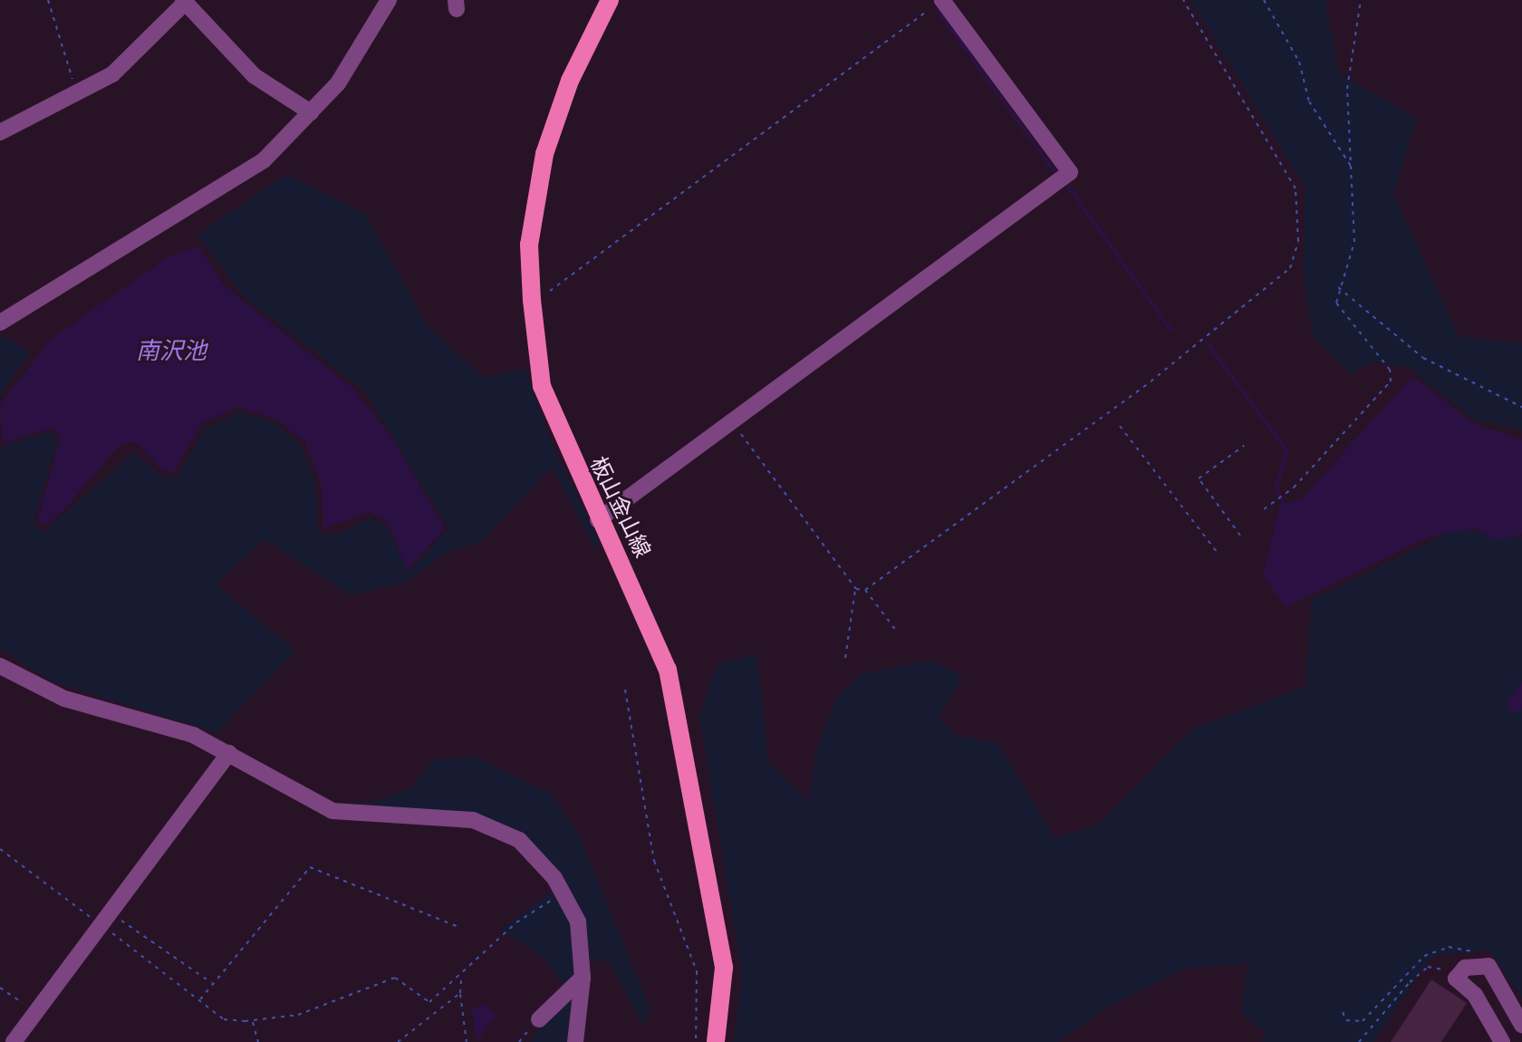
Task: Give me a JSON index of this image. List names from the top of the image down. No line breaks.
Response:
{"streets":{"main road":["板山金山線"]},"water":["南沢池"]}
